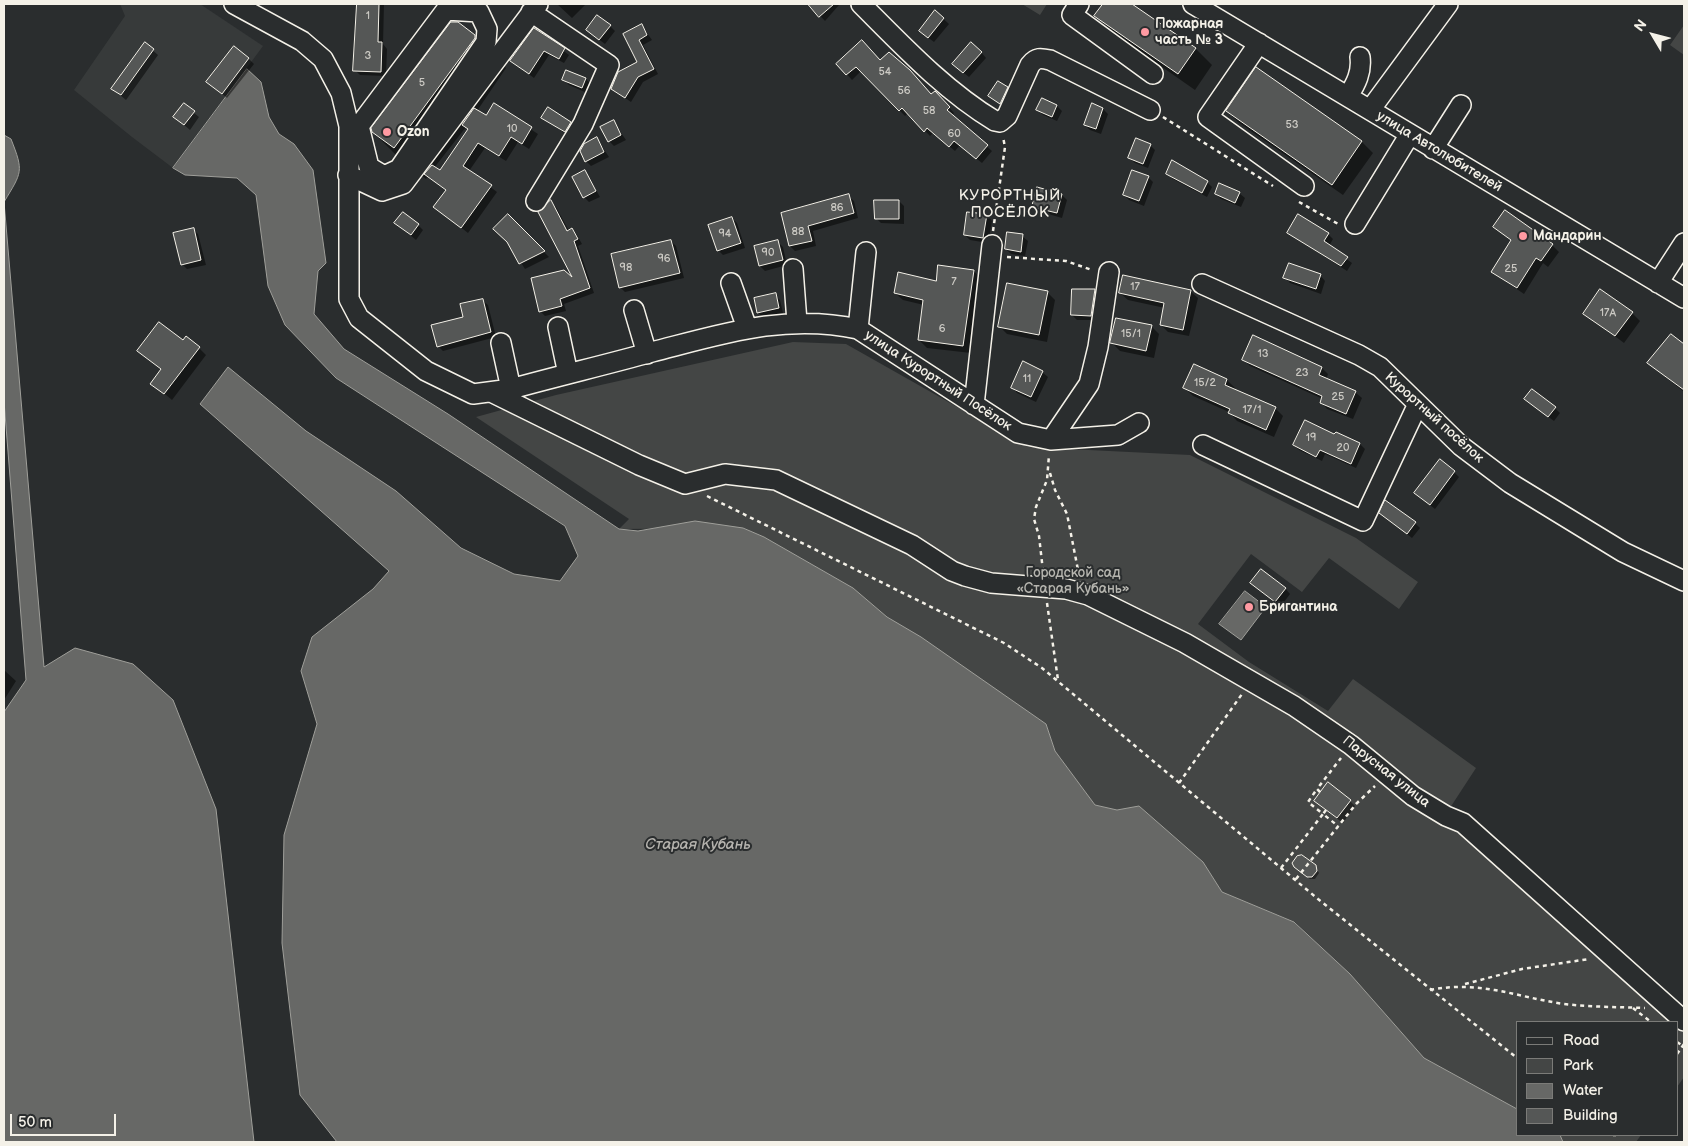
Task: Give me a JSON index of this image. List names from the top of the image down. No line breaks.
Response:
{"streets":{"street":["улица Автолюбителей","улица Курортный Посёлок","Курортный посёлок","Парусная улица"]},"districts":["КУРОРТНЫЙ ПОСЁЛОК"],"water":["Старая Кубань"],"parks":["Городской сад «Старая Кубань»"],"places":["Пожарная часть № 3","Ozon","Мандарин","Бригантина"],"house_numbers":["1","3","54","5","56","58","53","10","60","86","88","94","90","96","98","25","7","17","17А","6","15/1","13","23","11","15/2","25","17/1","19","20"],"legend":["Road","Park","Water","Building"],"scale_bar":"50 m","north":"top left"}
